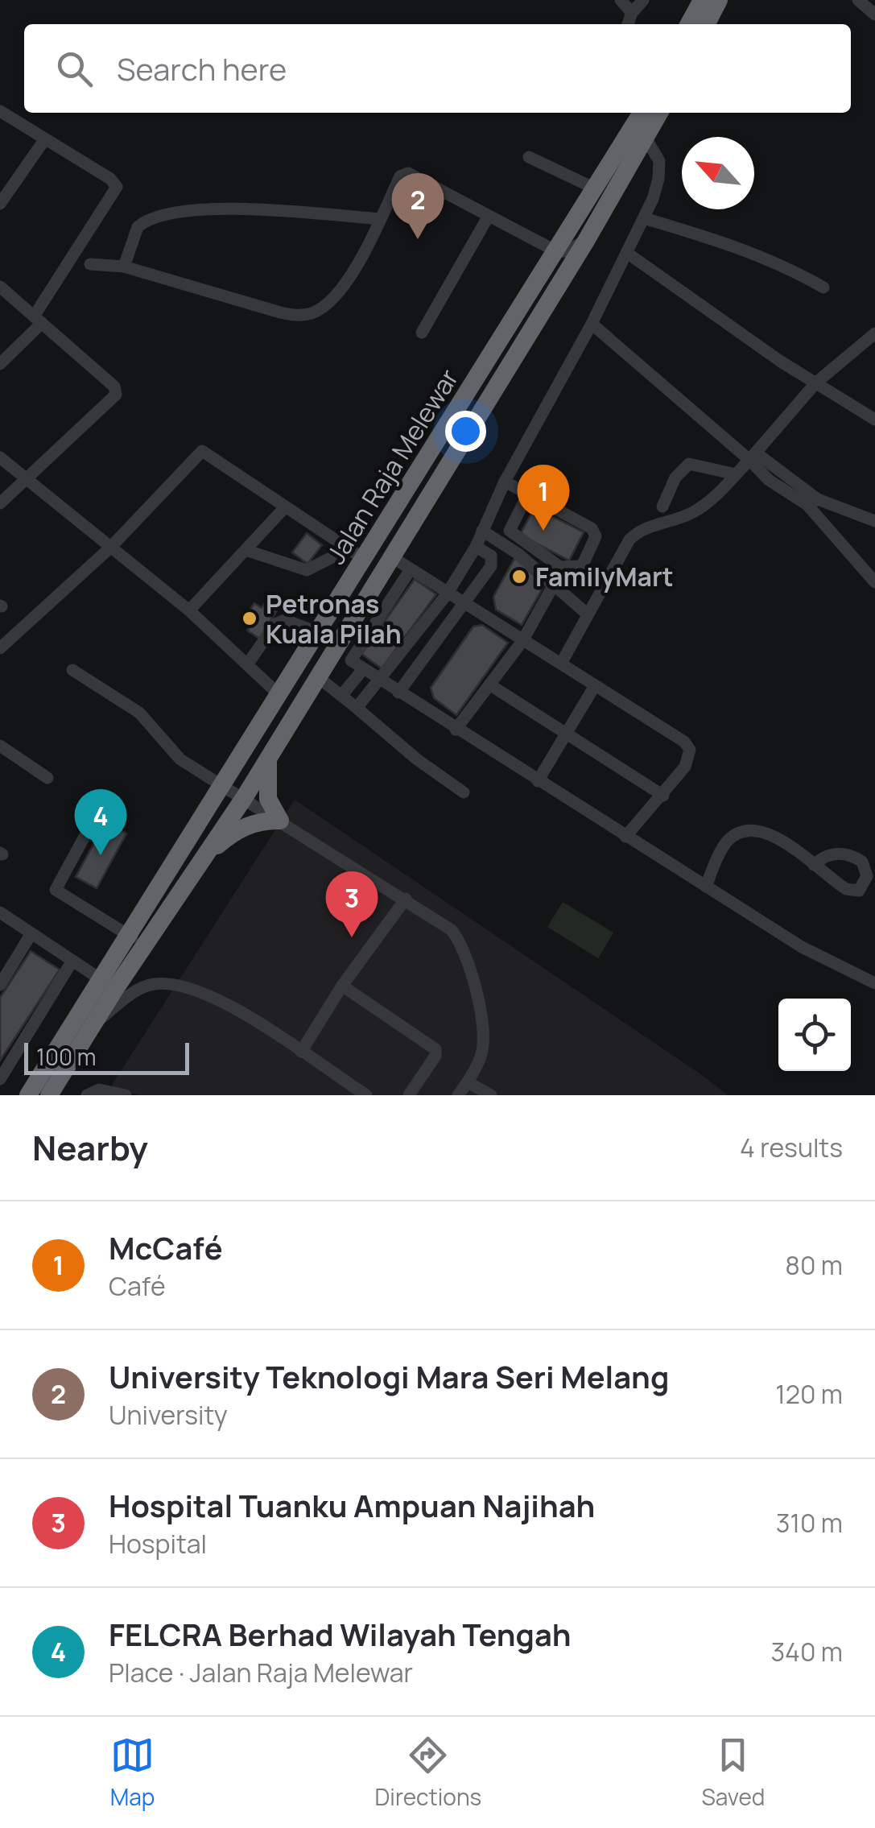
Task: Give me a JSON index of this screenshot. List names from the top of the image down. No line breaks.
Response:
{"streets":{"highway":["Jalan Raja Melewar"]},"places":["FamilyMart","Petronas Kuala Pilah"],"scale_bar":"100 m","north":"top left","page":{"search":"Search here","pins":["2","1","4","3"],"scale":"100 m","heading":["Nearby","4 results"],"list":[{"mark":"1","name":"McCafé","note":"Café","value":"80 m"},{"mark":"2","name":"University Teknologi Mara Seri Melang","note":"University","value":"120 m"},{"mark":"3","name":"Hospital Tuanku Ampuan Najihah","note":"Hospital","value":"310 m"},{"mark":"4","name":"FELCRA Berhad Wilayah Tengah","note":"Place · Jalan Raja Melewar","value":"340 m"}],"nav":["Map","Directions","Saved"]}}
